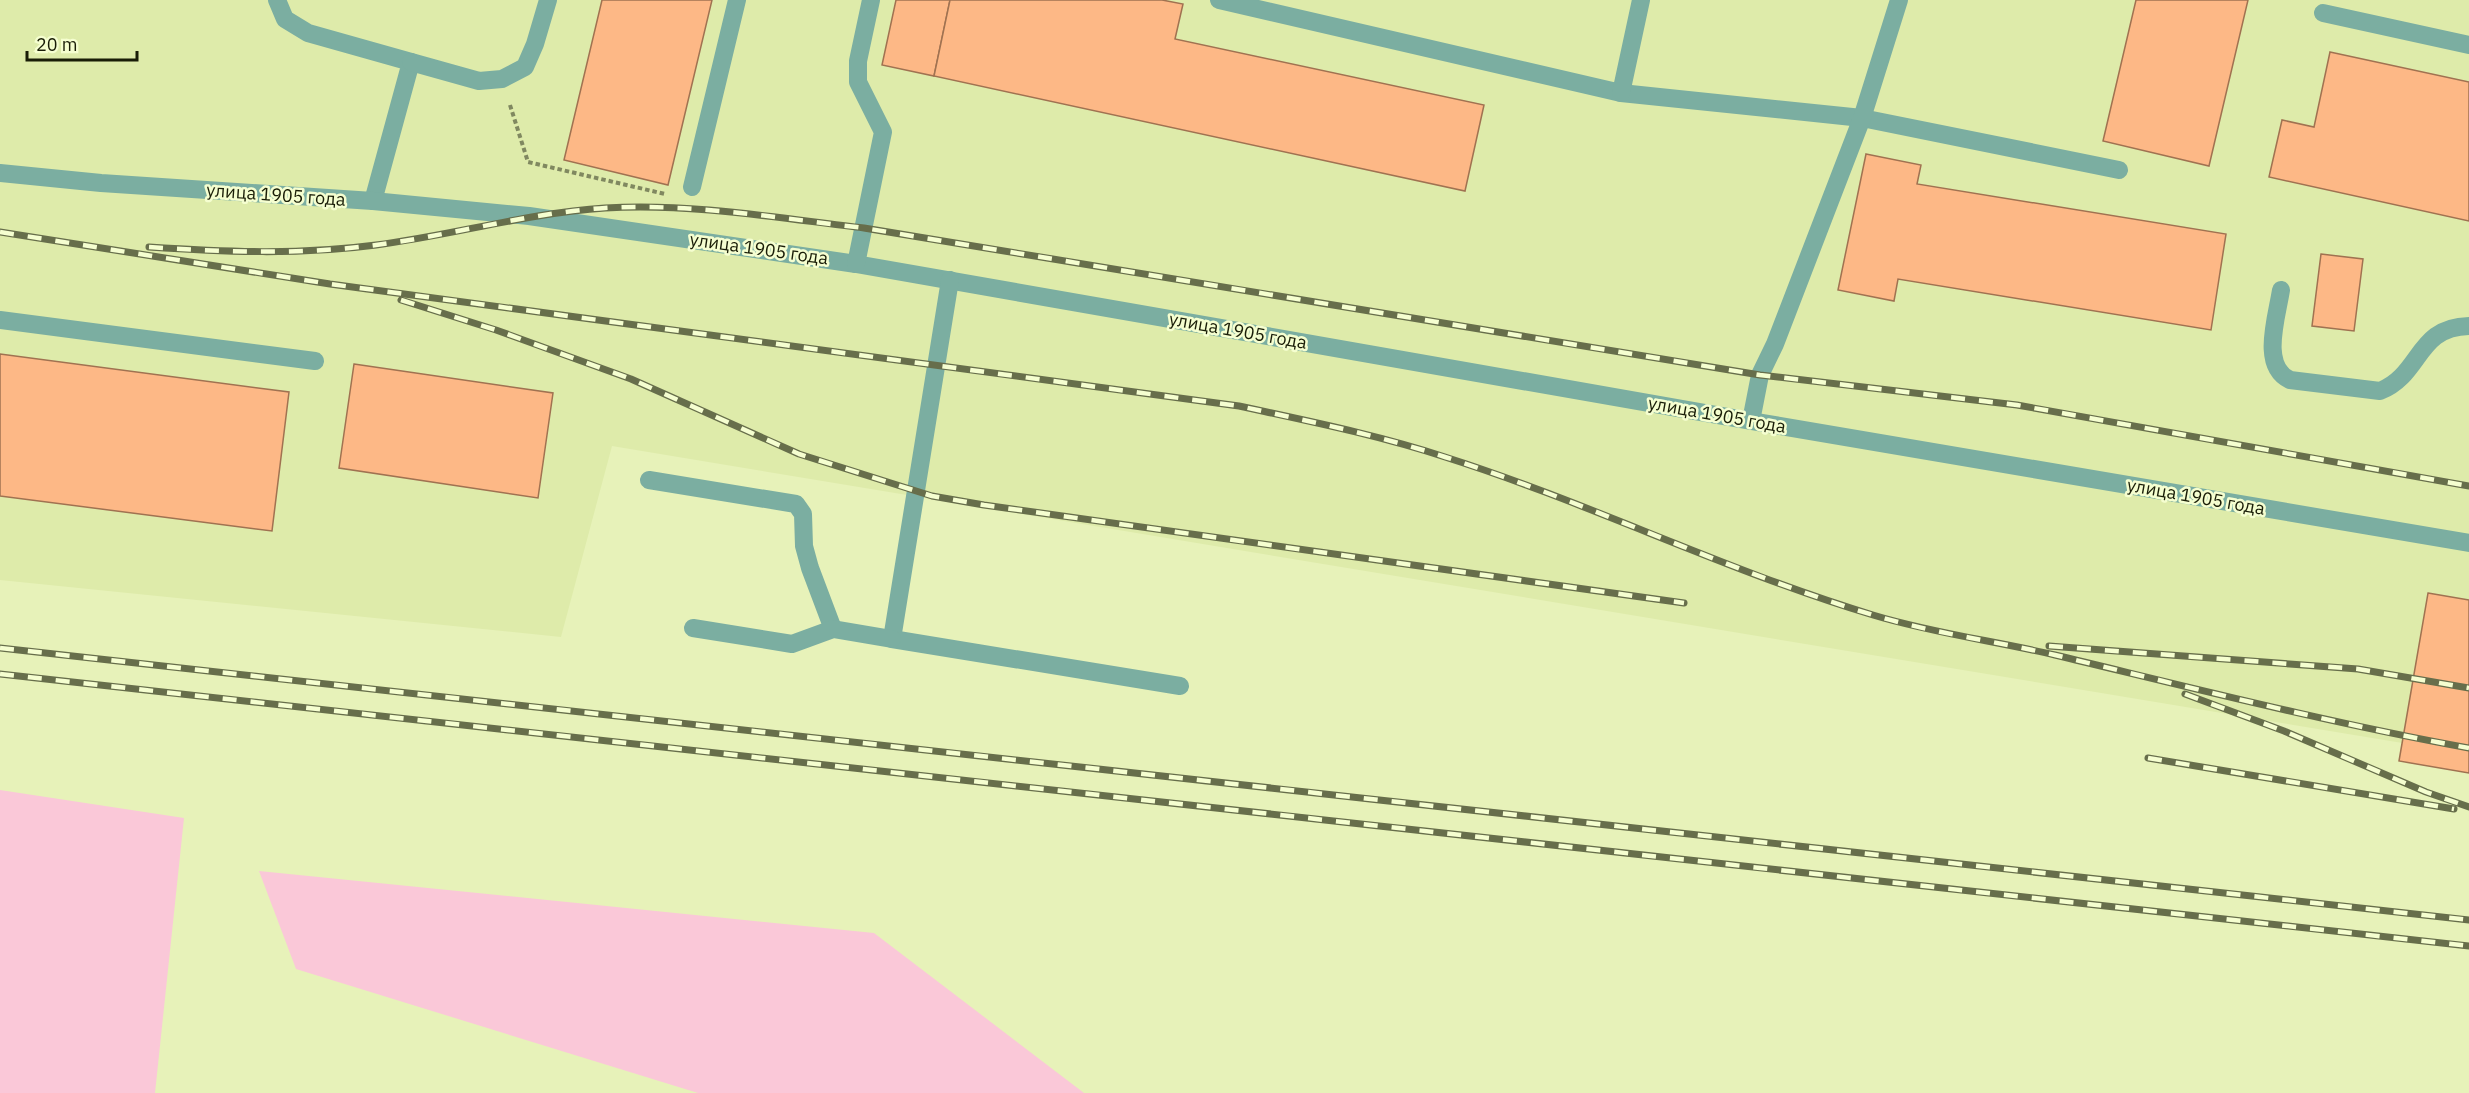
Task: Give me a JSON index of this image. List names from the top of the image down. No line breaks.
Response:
{"streets":{"lane":["улица 1905 года"]},"scale_bar":"20 m"}
